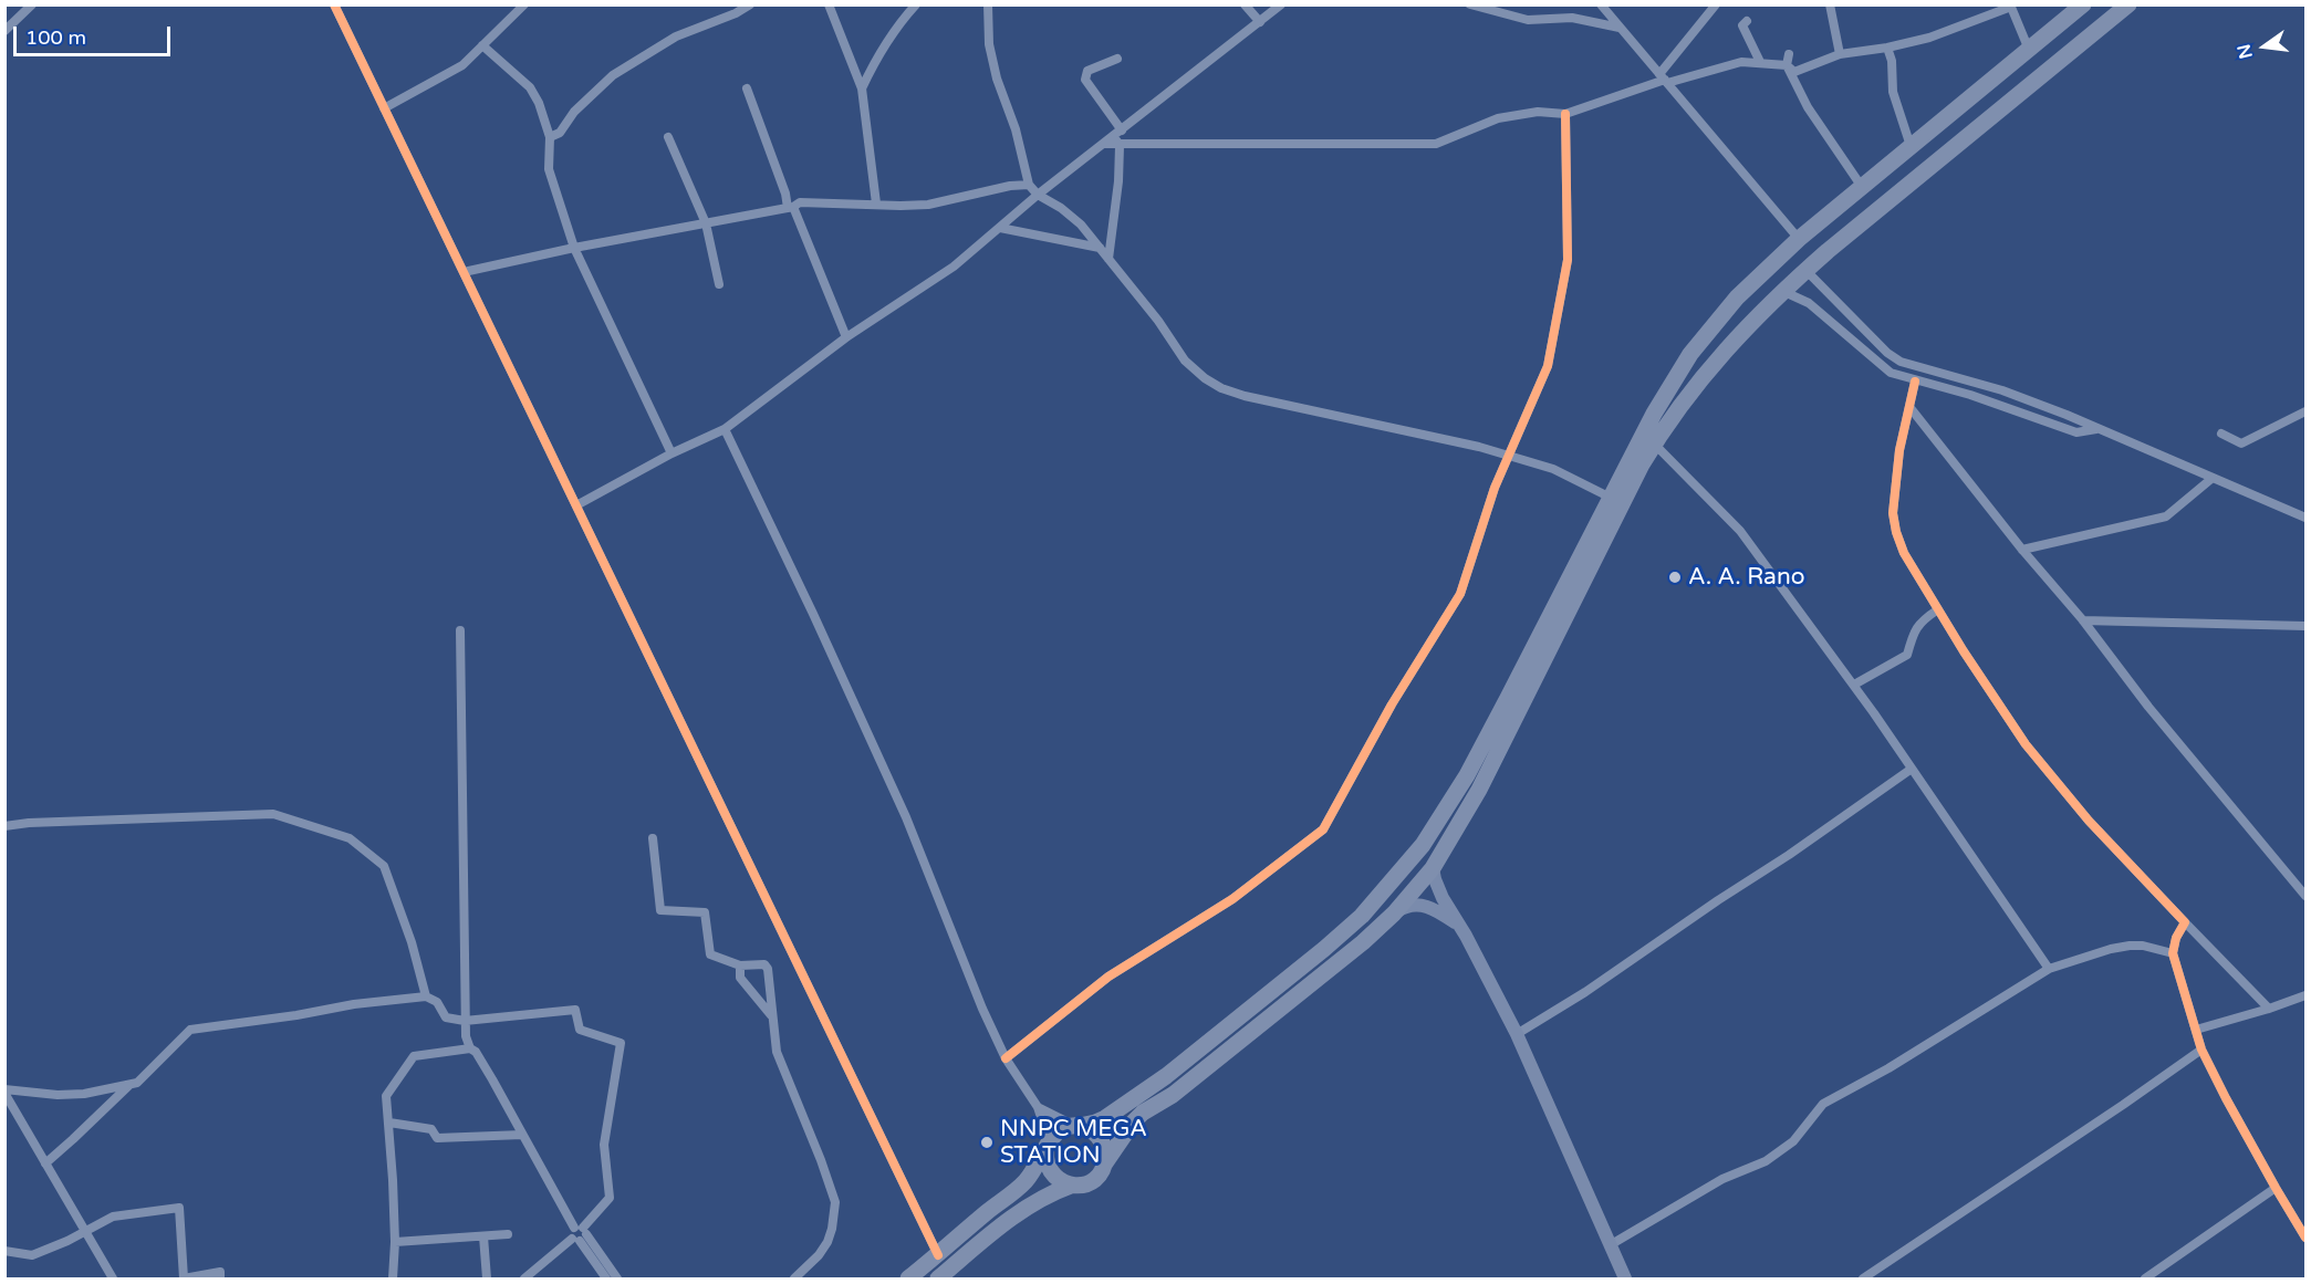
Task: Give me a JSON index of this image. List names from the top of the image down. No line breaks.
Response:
{"places":["A. A. Rano","NNPC MEGA STATION"],"scale_bar":"100 m","north":"left"}
